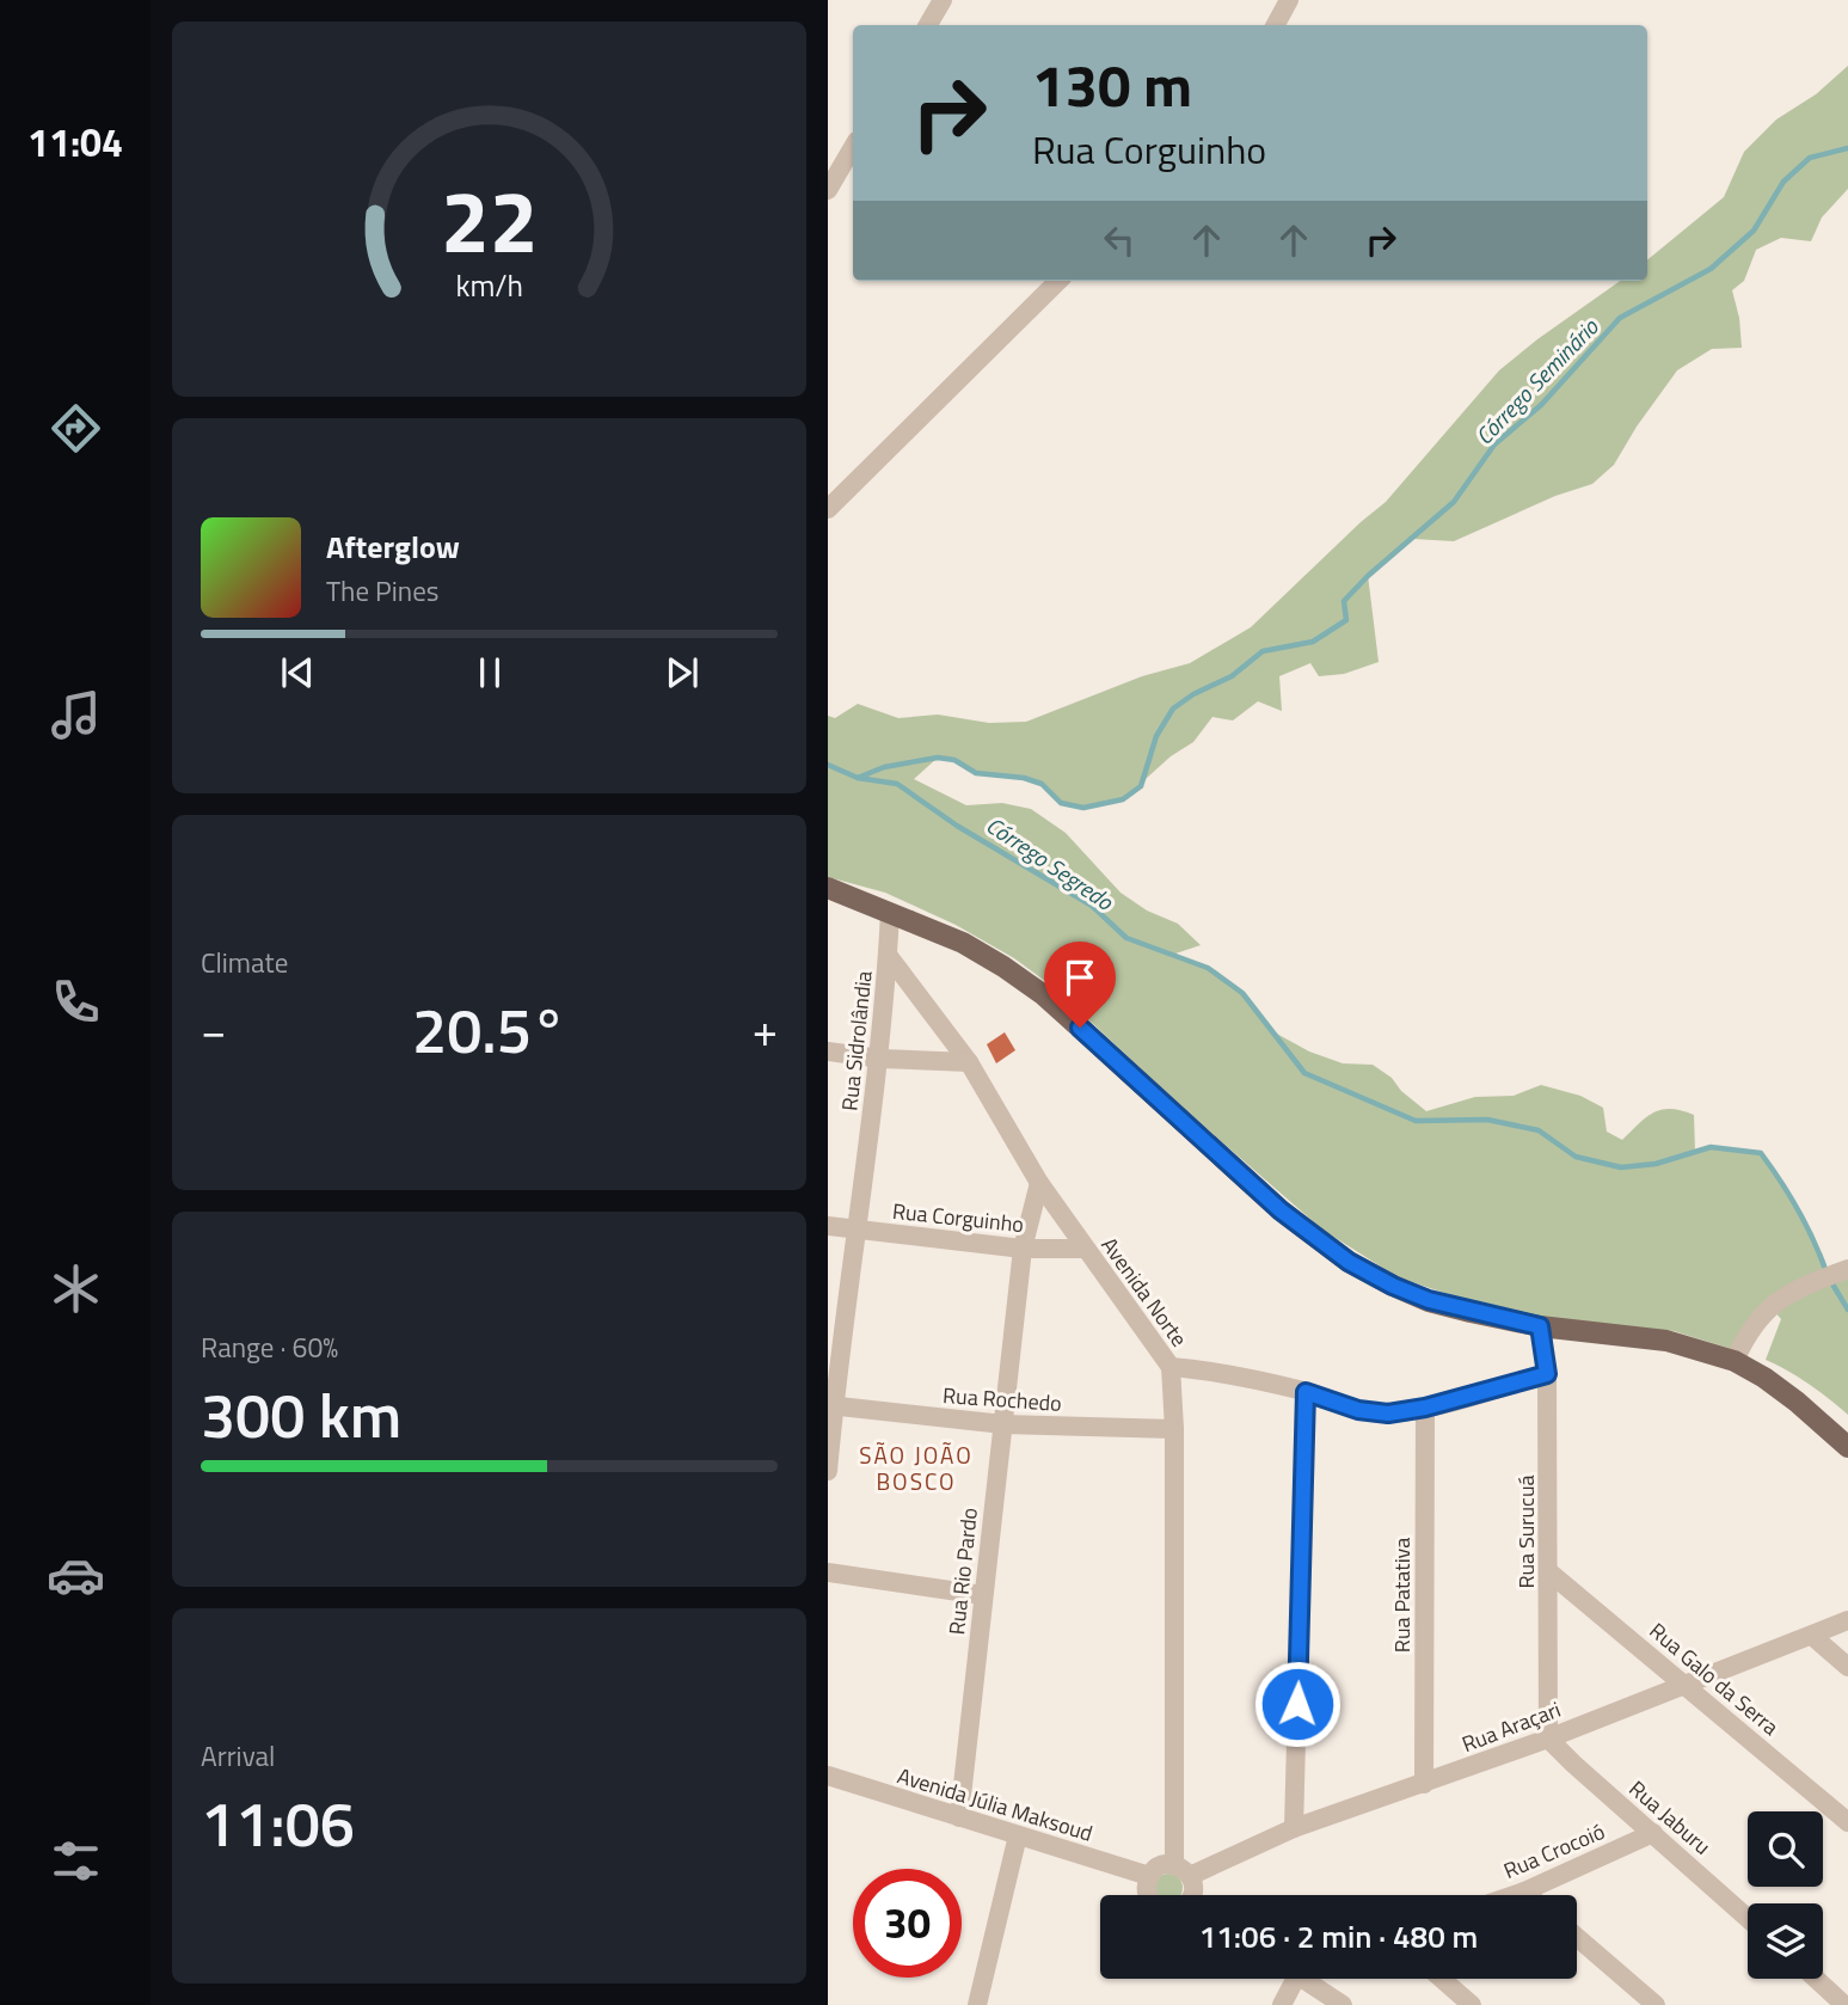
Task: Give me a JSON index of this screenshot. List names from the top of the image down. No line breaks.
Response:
{"streets":{"street":["Rua Sidrolândia","Rua Corguinho","Avenida Norte","Rua Rochedo","Rua Surucuá","Rua Rio Pardo","Rua Patativa","Rua Galo da Serra","Rua Araçari","Avenida Júlia Maksoud","Rua Jaburu","Rua Crocoió"]},"crossings":[["Rua Sidrolândia","Rua Corguinho"],["Rua Sidrolândia","Avenida Norte"],["Rua Sidrolândia","Rua Rochedo"],["Rua Corguinho","Avenida Norte"],["Rua Corguinho","Rua Rio Pardo"],["Avenida Norte","Rua Rochedo"],["Avenida Norte","Rua Rio Pardo"],["Avenida Norte","Rua Araçari"],["Rua Rochedo","Rua Rio Pardo"],["Rua Surucuá","Rua Galo da Serra"],["Rua Surucuá","Rua Araçari"],["Rua Surucuá","Rua Jaburu"],["Rua Rio Pardo","Avenida Júlia Maksoud"],["Rua Patativa","Rua Araçari"],["Rua Galo da Serra","Rua Araçari"],["Rua Araçari","Avenida Júlia Maksoud"],["Rua Araçari","Rua Jaburu"],["Rua Jaburu","Rua Crocoió"]],"districts":["SÃO JOÃO BOSCO"],"water":["Córrego Seminário","Córrego Segredo"],"page":{"tabs":"11:04","turn":["130 m","Rua Corguinho"],"song":["Afterglow","The Pines"],"tile":["Climate",["Range · 60%","300 km"],["Arrival","11:06"]],"heat":["−","20.5°","+"],"limit":"30","trip":"11:06 · 2 min · 480 m","gauge":["22","km/h"]}}
